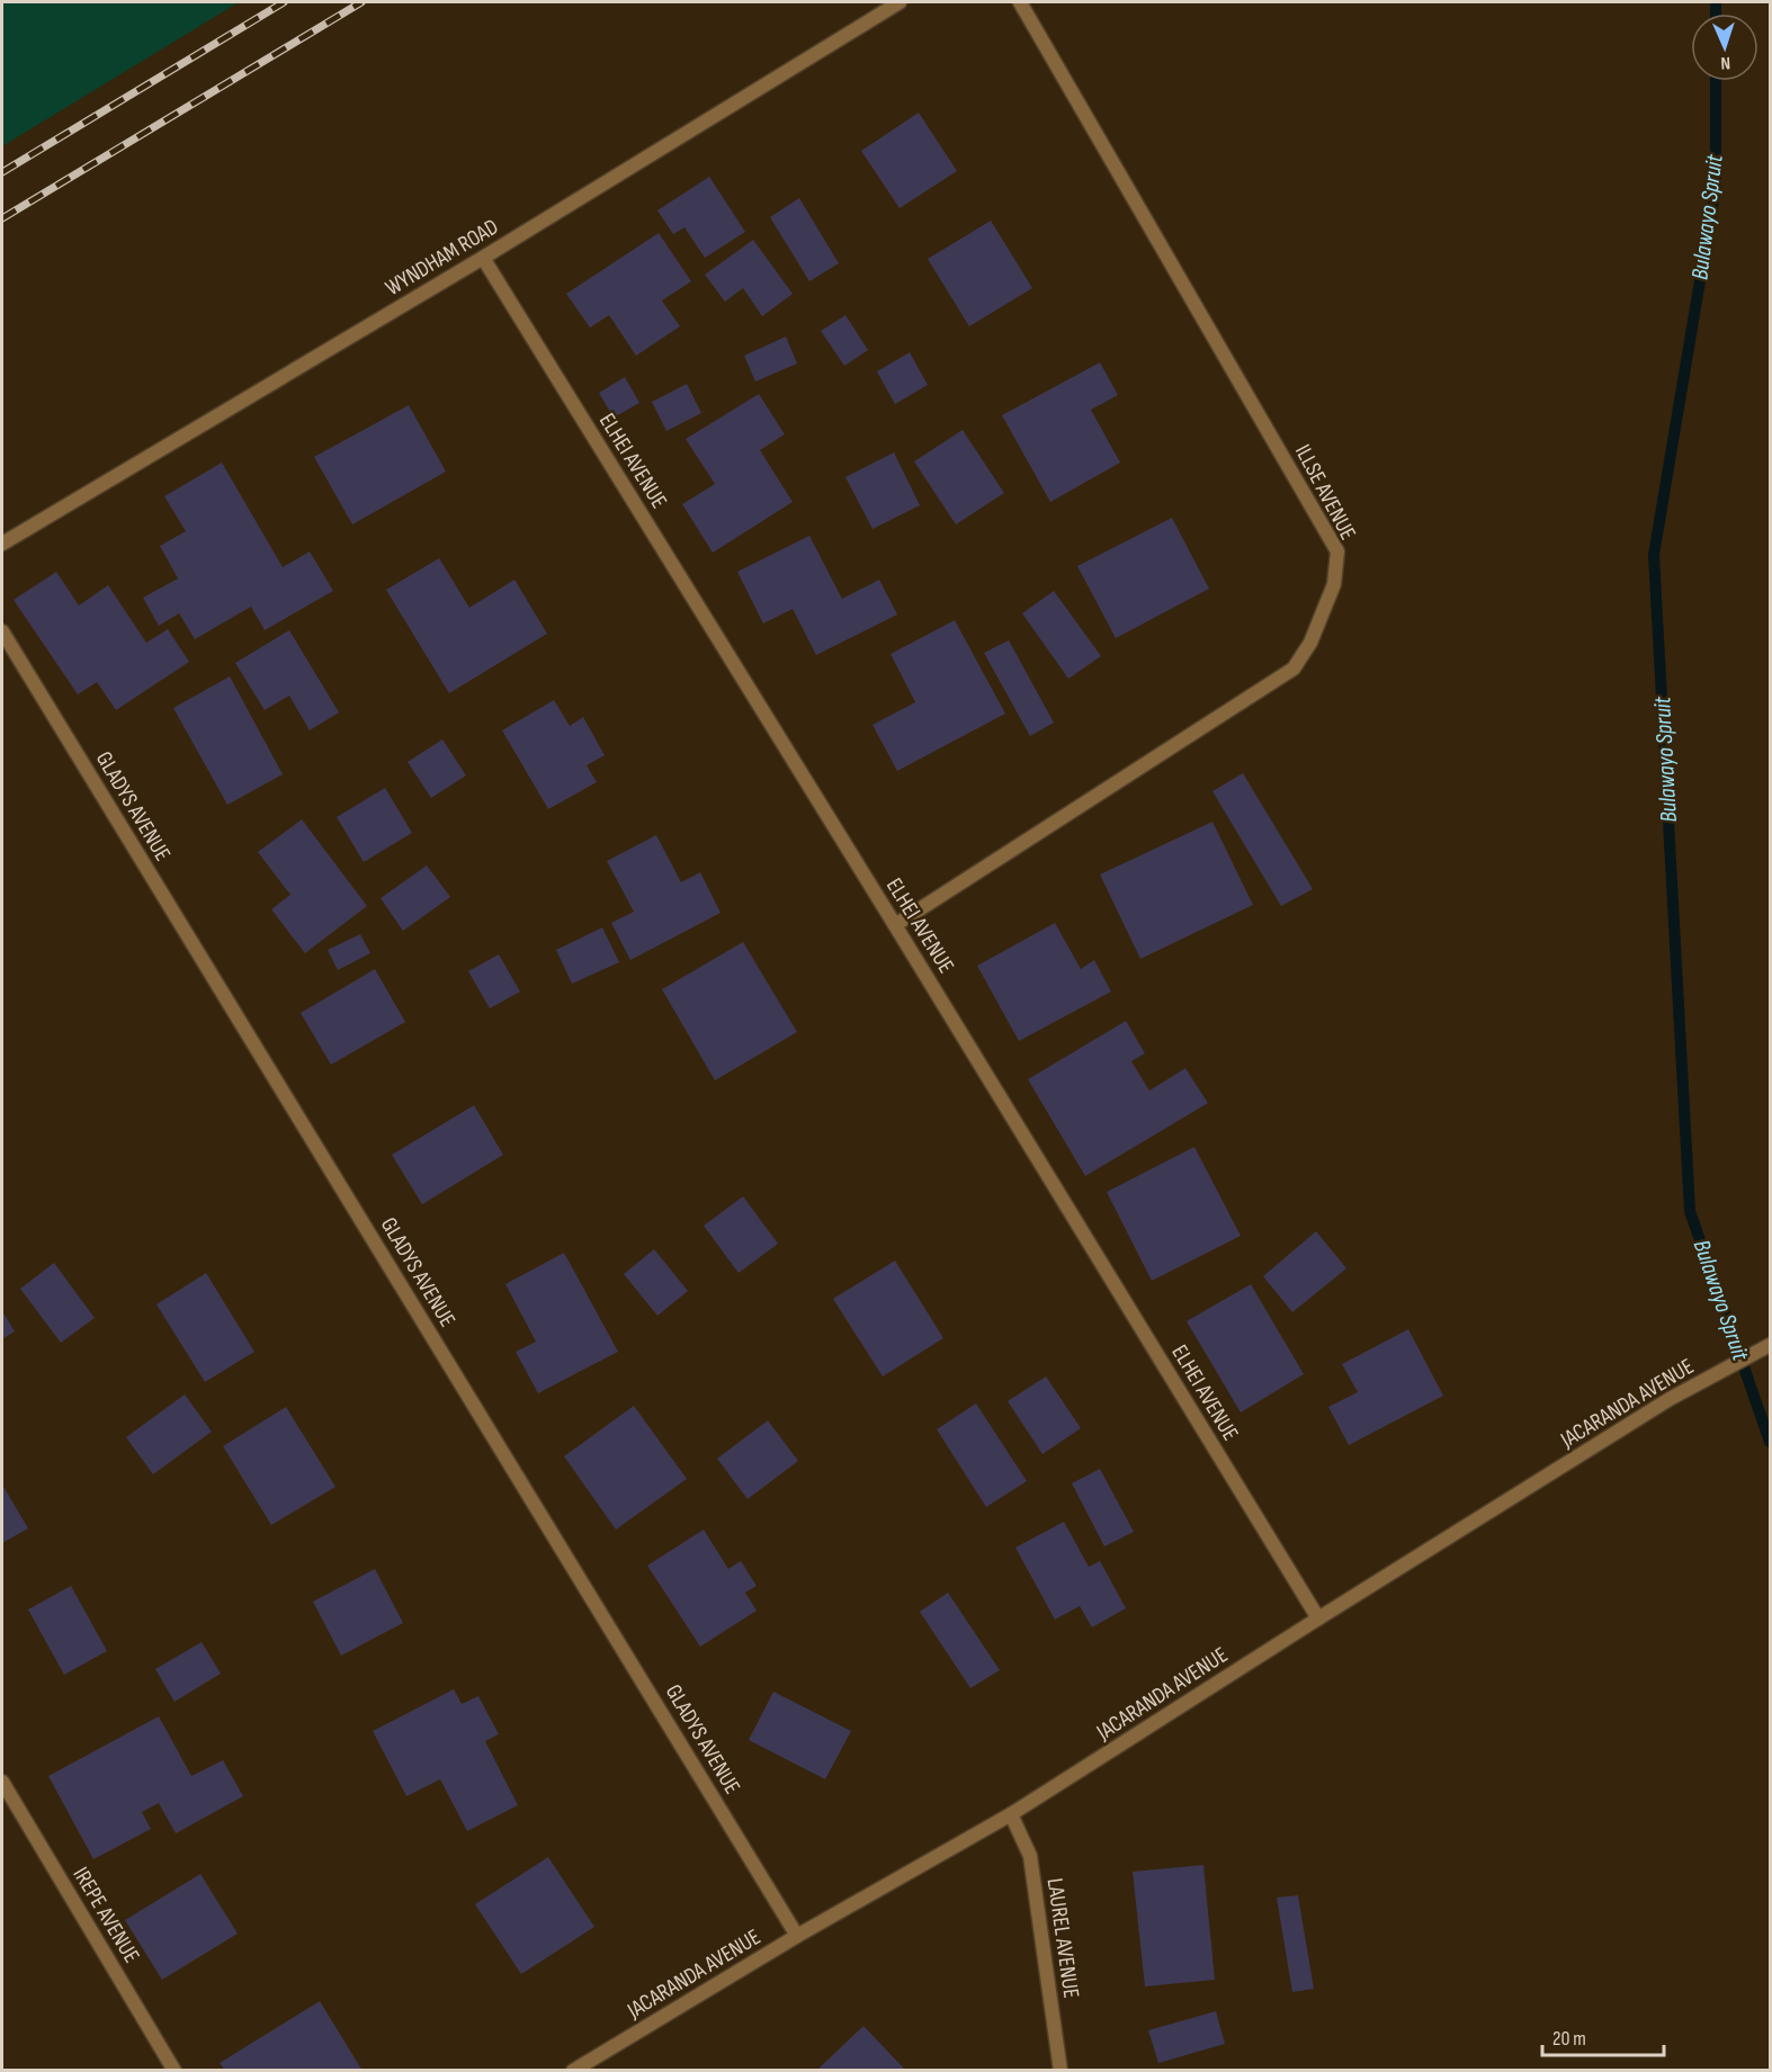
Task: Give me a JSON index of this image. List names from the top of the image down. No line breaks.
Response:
{"streets":{"street":["WYNDHAM ROAD","ELHEI AVENUE","ILLSE AVENUE","GLADYS AVENUE","JACARANDA AVENUE","IREPE AVENUE","LAUREL AVENUE"]},"crossings":[["WYNDHAM ROAD","ELHEI AVENUE"],["ELHEI AVENUE","ILLSE AVENUE"],["ELHEI AVENUE","JACARANDA AVENUE"],["GLADYS AVENUE","JACARANDA AVENUE"],["JACARANDA AVENUE","LAUREL AVENUE"]],"water":["Bulawayo Spruit"],"scale_bar":"20 m","north":"bottom"}
